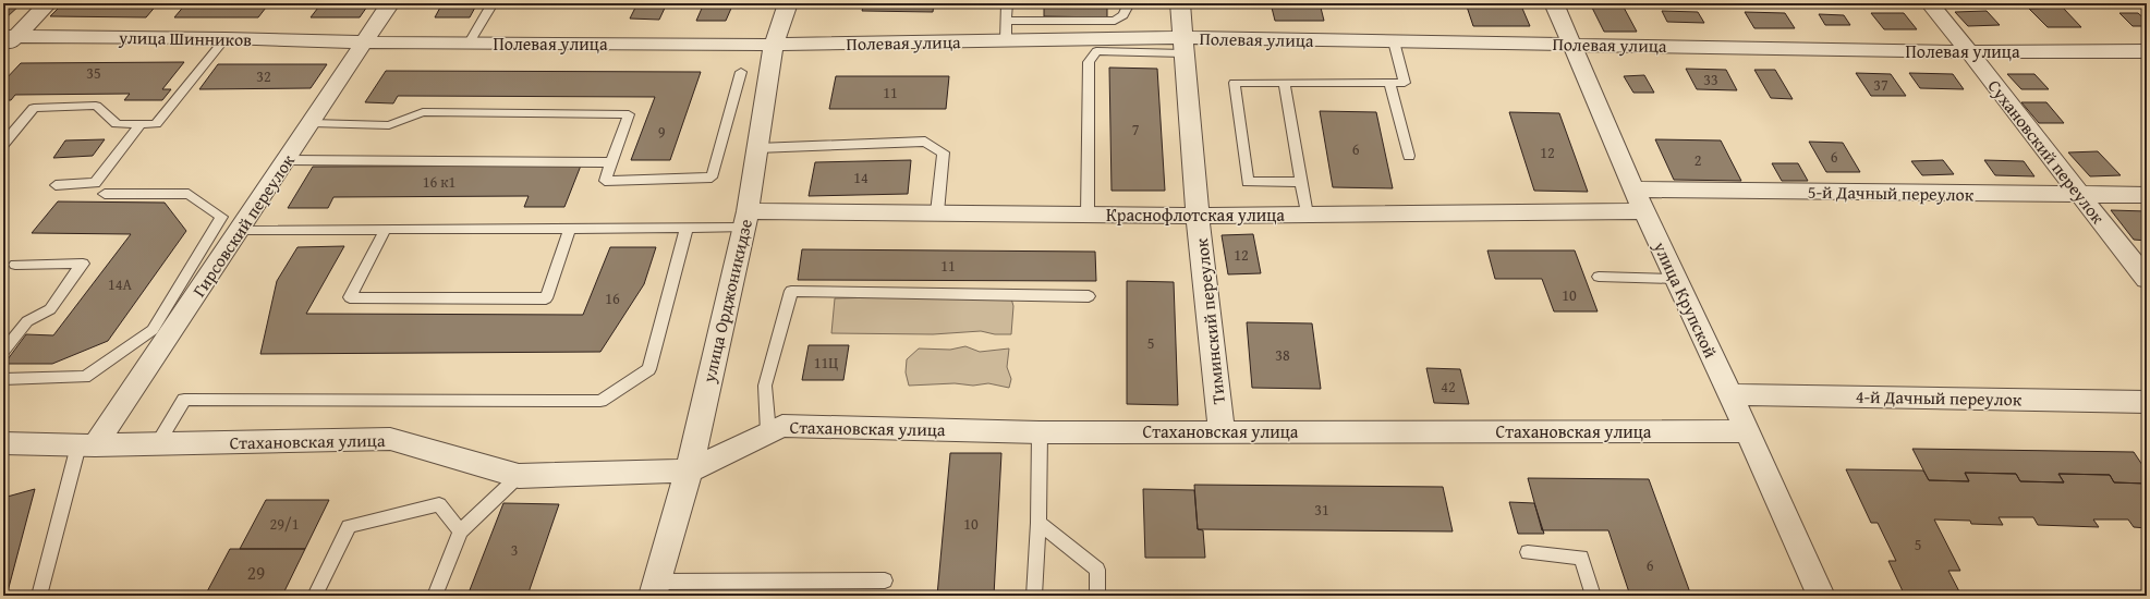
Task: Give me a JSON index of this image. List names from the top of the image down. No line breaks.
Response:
{"streets":{"street":["улица Шинников","Полевая улица","Сухановский переулок","5-й Дачный переулок","Краснофлотская улица","Гирсовский переулок","улица Крупской","улица Орджоникидзе","Тиминский переулок","4-й Дачный переулок","Стахановская улица"]},"crossings":[["улица Шинников","Полевая улица"],["улица Шинников","Гирсовский переулок"],["Полевая улица","Сухановский переулок"],["Полевая улица","Гирсовский переулок"],["Полевая улица","улица Крупской"],["Полевая улица","улица Орджоникидзе"],["Полевая улица","Тиминский переулок"],["Сухановский переулок","5-й Дачный переулок"],["5-й Дачный переулок","улица Крупской"],["Краснофлотская улица","улица Крупской"],["Краснофлотская улица","улица Орджоникидзе"],["Краснофлотская улица","Тиминский переулок"],["Гирсовский переулок","Стахановская улица"],["улица Крупской","4-й Дачный переулок"],["улица Крупской","Стахановская улица"],["улица Орджоникидзе","Стахановская улица"],["Тиминский переулок","Стахановская улица"]],"house_numbers":["35","32","33","37","11","7","9","6","12","6","2","14","16 к1","12","11","14А","10","16","5","38","11Ц","42","31","29/1","10","5","3","6","29"]}
